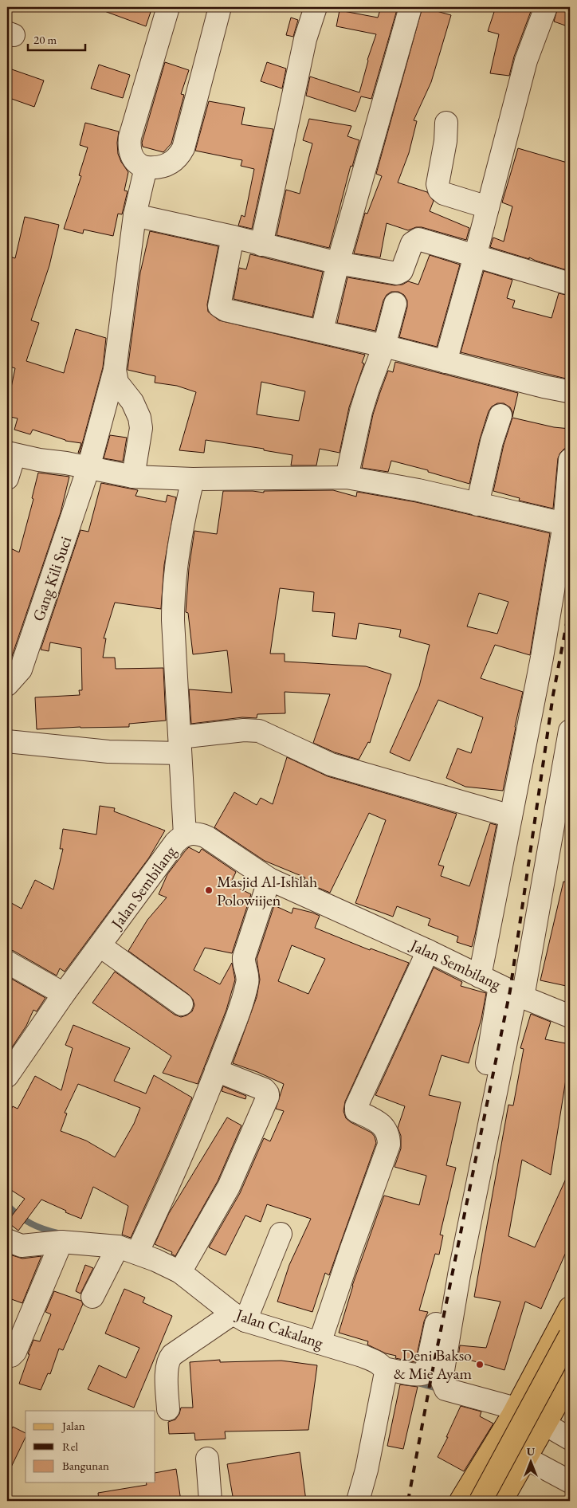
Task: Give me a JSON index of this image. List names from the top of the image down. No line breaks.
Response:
{"streets":{"street":["Gang Kili Suci","Jalan Sembilang","Jalan Cakalang"]},"crossings":[["Jalan Sembilang","Jalan Cakalang"]],"places":["Masjid Al-Ishlah Polowiijen","Deni Bakso & Mie Ayam"],"legend":["Jalan","Rel","Bangunan"],"scale_bar":"20 m","north":"top"}
